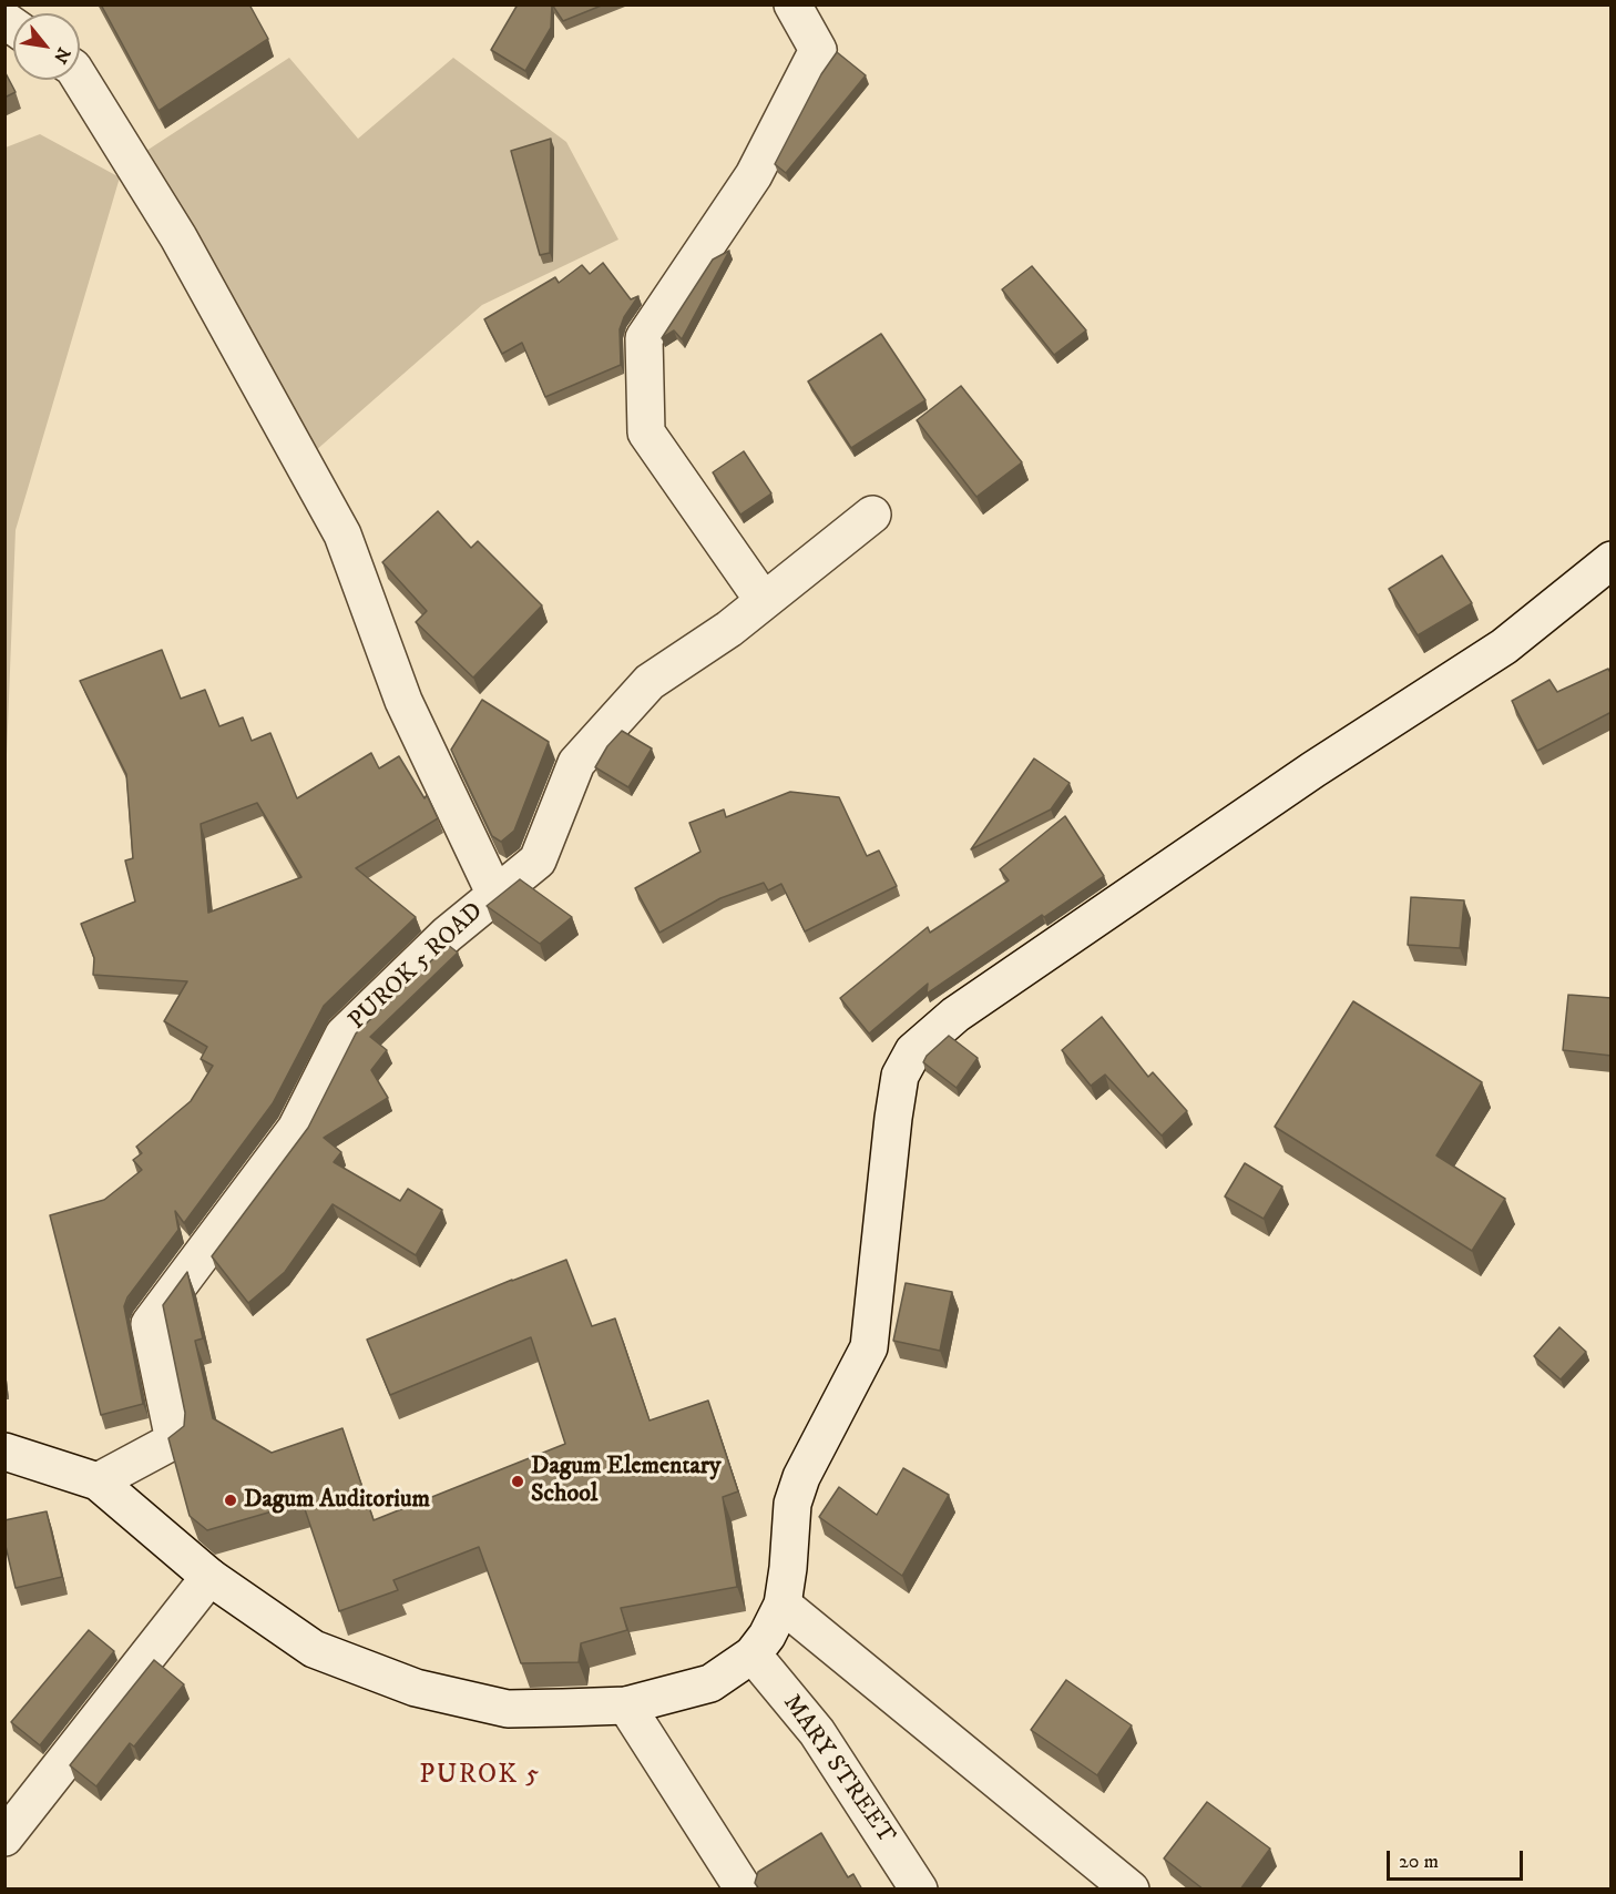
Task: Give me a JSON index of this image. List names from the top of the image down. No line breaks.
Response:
{"streets":{"street":["PUROK 5 ROAD","MARY STREET"]},"districts":["PUROK 5"],"places":["Dagum Elementary School","Dagum Auditorium"],"scale_bar":"20 m","north":"bottom right"}
